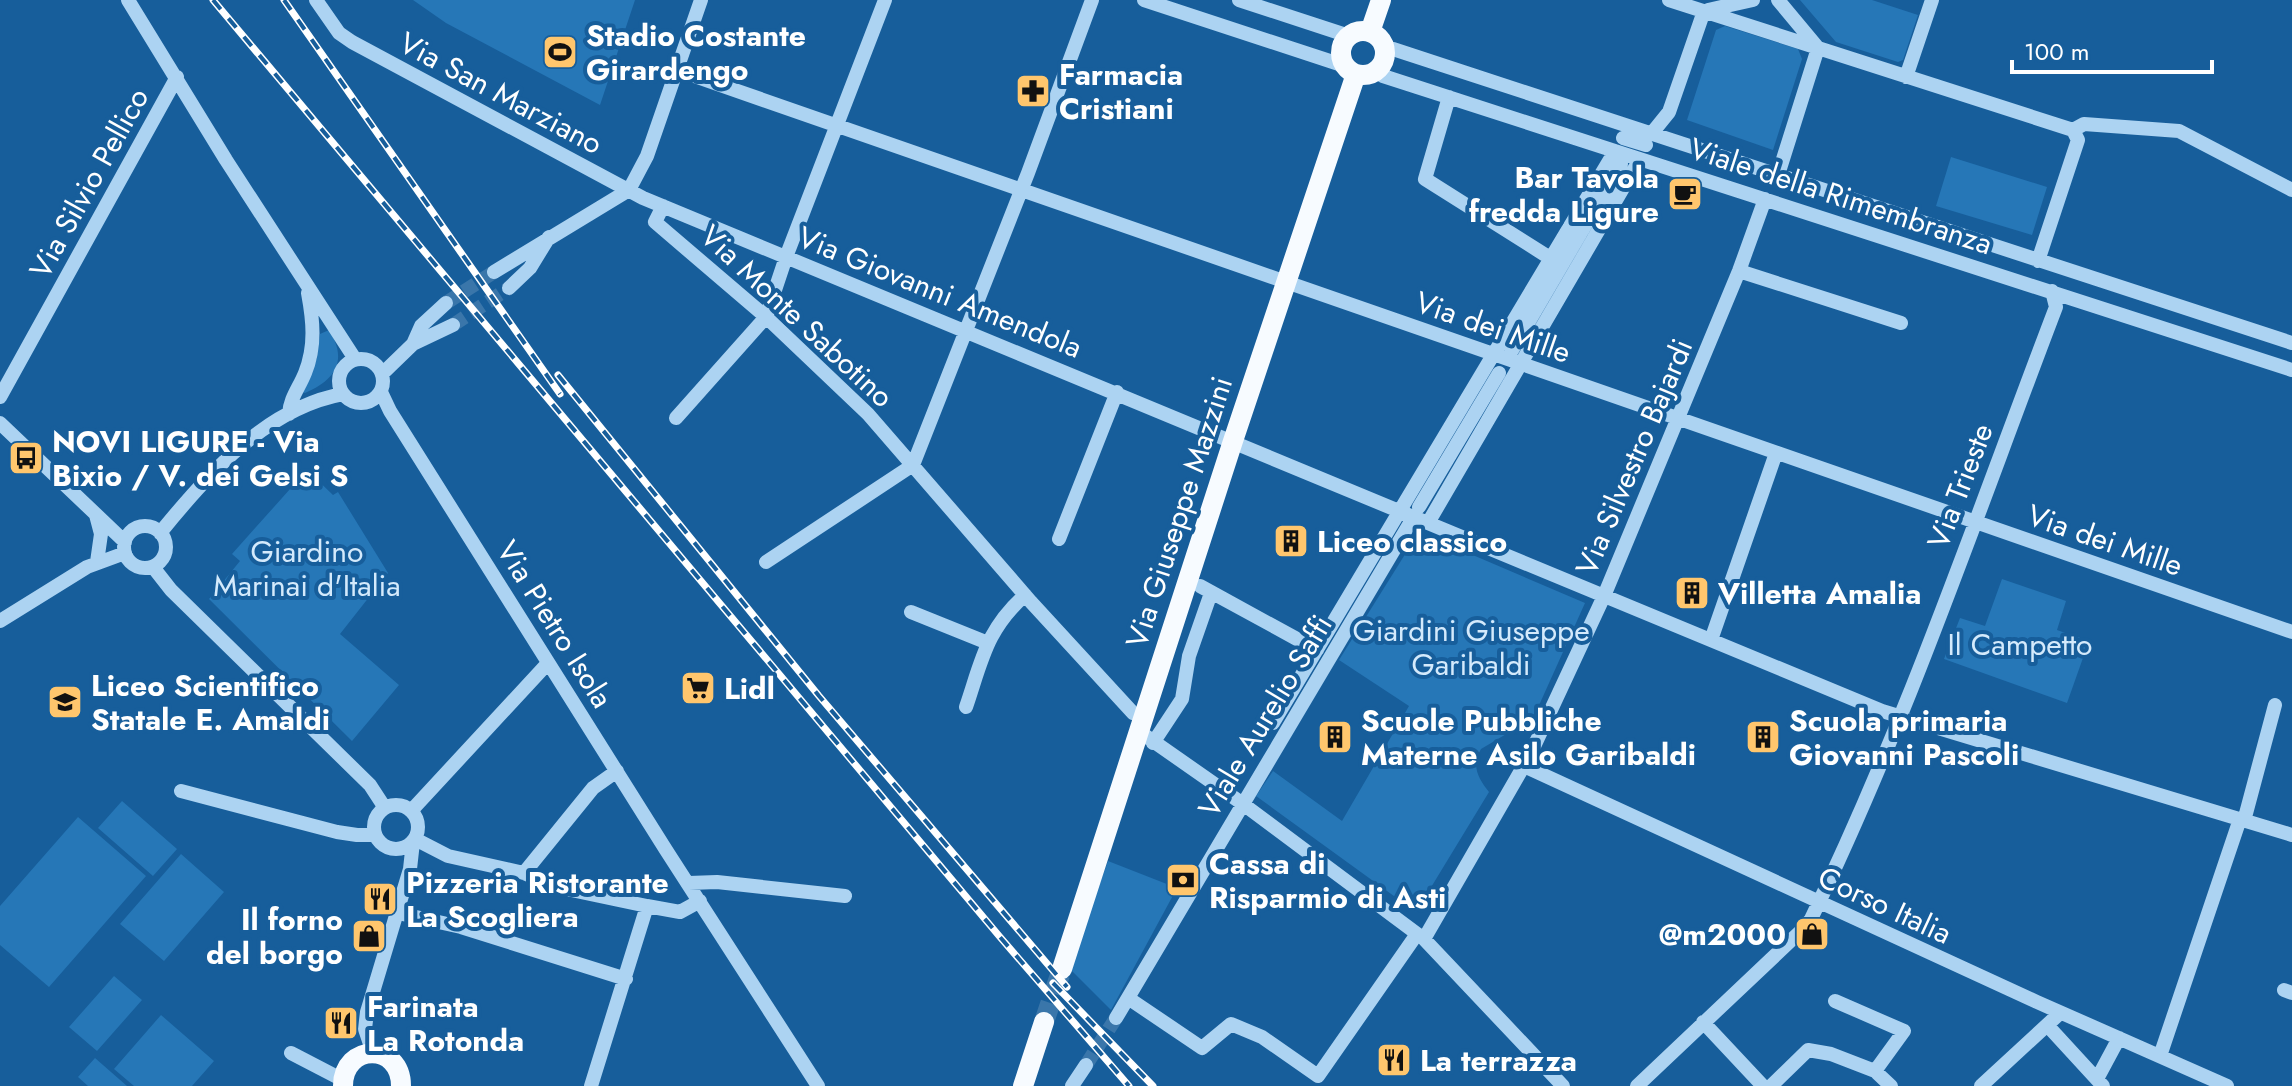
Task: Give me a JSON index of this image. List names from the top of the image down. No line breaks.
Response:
{"streets":{"main road":["Via Giuseppe Mazzini"],"street":["Via San Marziano","Via Silvio Pellico","Viale della Rimembranza","Via Giovanni Amendola","Via Monte Sabotino","Via dei Mille","Via Silvestro Bajardi","Via Trieste","Via Pietro Isola","Viale Aurelio Saffi","Corso Italia"]},"crossings":[["Via San Marziano","Via Giovanni Amendola"],["Viale della Rimembranza","Via Silvestro Bajardi"],["Viale della Rimembranza","Via Trieste"],["Viale della Rimembranza","Via Giuseppe Mazzini"],["Via Giovanni Amendola","Via Monte Sabotino"],["Via Giovanni Amendola","Via Silvestro Bajardi"],["Via Giovanni Amendola","Via Trieste"],["Via Giovanni Amendola","Via Giuseppe Mazzini"],["Via Monte Sabotino","Via Silvestro Bajardi"],["Via Monte Sabotino","Via Giuseppe Mazzini"],["Via Monte Sabotino","Viale Aurelio Saffi"],["Via dei Mille","Via Silvestro Bajardi"],["Via dei Mille","Via Trieste"],["Via dei Mille","Via Giuseppe Mazzini"],["Via Silvestro Bajardi","Viale Aurelio Saffi"],["Via Silvestro Bajardi","Corso Italia"],["Via Trieste","Corso Italia"]],"parks":["Giardino Marinai d'Italia","Giardini Giuseppe Garibaldi","Il Campetto"],"places":{"sports":["Stadio Costante Girardengo"],"pharmacy":["Farmacia Cristiani"],"cafe":["Bar Tavola fredda Ligure"],"bus stop":["NOVI LIGURE - Via Bixio / V. dei Gelsi S"],"building":["Liceo classico","Villetta Amalia","Scuole Pubbliche Materne Asilo Garibaldi","Scuola primaria Giovanni Pascoli"],"supermarket":["Lidl"],"school or university":["Liceo Scientifico Statale E. Amaldi"],"bank":["Cassa di Risparmio di Asti"],"restaurant":["Pizzeria Ristorante La Scogliera","Farinata La Rotonda","La terrazza"],"shop":["@m2000","Il forno del borgo"]},"scale_bar":"100 m"}
